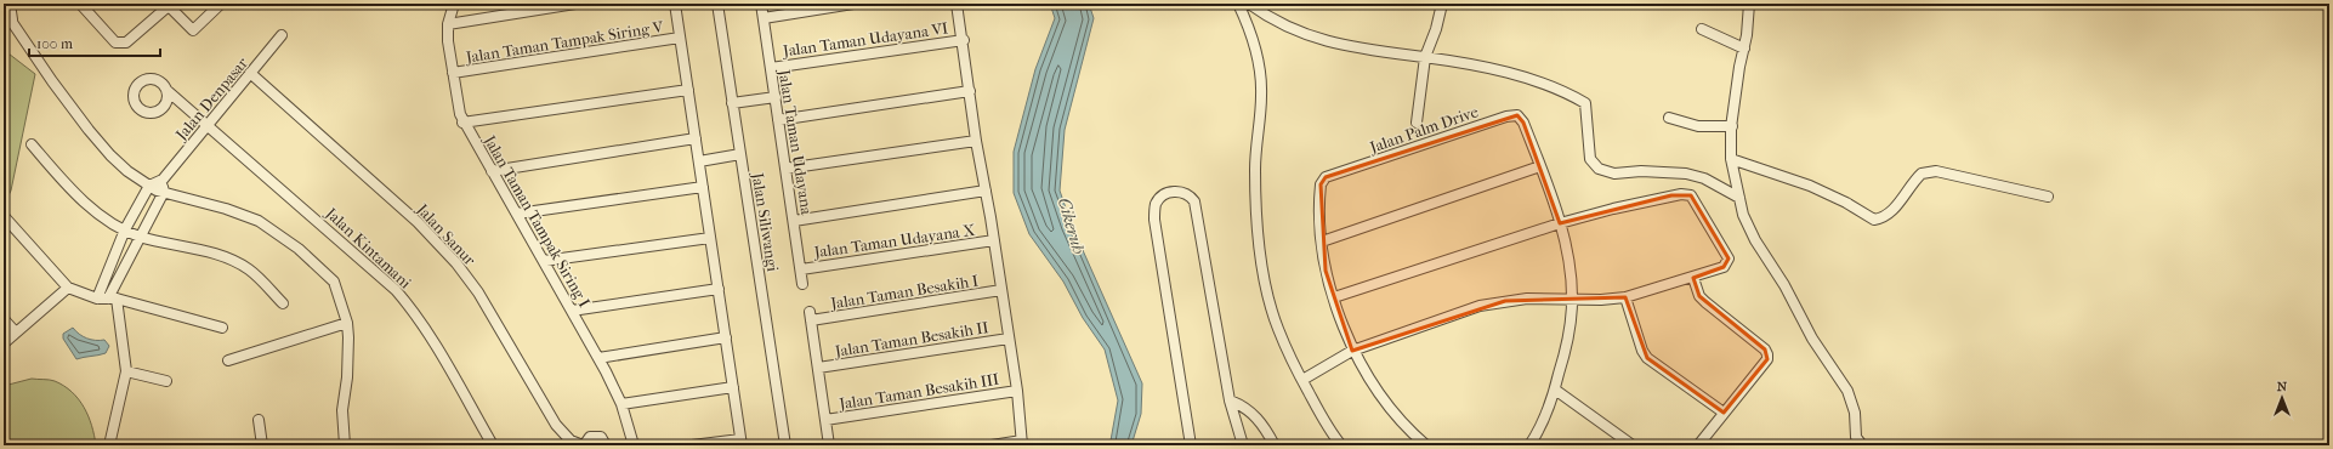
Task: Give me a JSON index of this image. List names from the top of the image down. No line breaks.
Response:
{"streets":{"street":["Jalan Taman Udayana VI","Jalan Taman Tampak Siring V","Jalan Denpasar","Jalan Palm Drive","Jalan Taman Udayana","Jalan Taman Tampak Siring I","Jalan Siliwangi","Jalan Sanur","Jalan Taman Udayana X","Jalan Kintamani","Jalan Taman Besakih I","Jalan Taman Besakih II","Jalan Taman Besakih III"]},"crossings":[["Jalan Taman Udayana VI","Jalan Taman Udayana"],["Jalan Taman Tampak Siring V","Jalan Taman Tampak Siring I"],["Jalan Denpasar","Jalan Sanur"],["Jalan Denpasar","Jalan Kintamani"],["Jalan Taman Udayana","Jalan Taman Udayana X"],["Jalan Taman Besakih I","Jalan Taman Besakih II"]],"water":["Cikeruh"],"scale_bar":"100 m","north":"top"}
